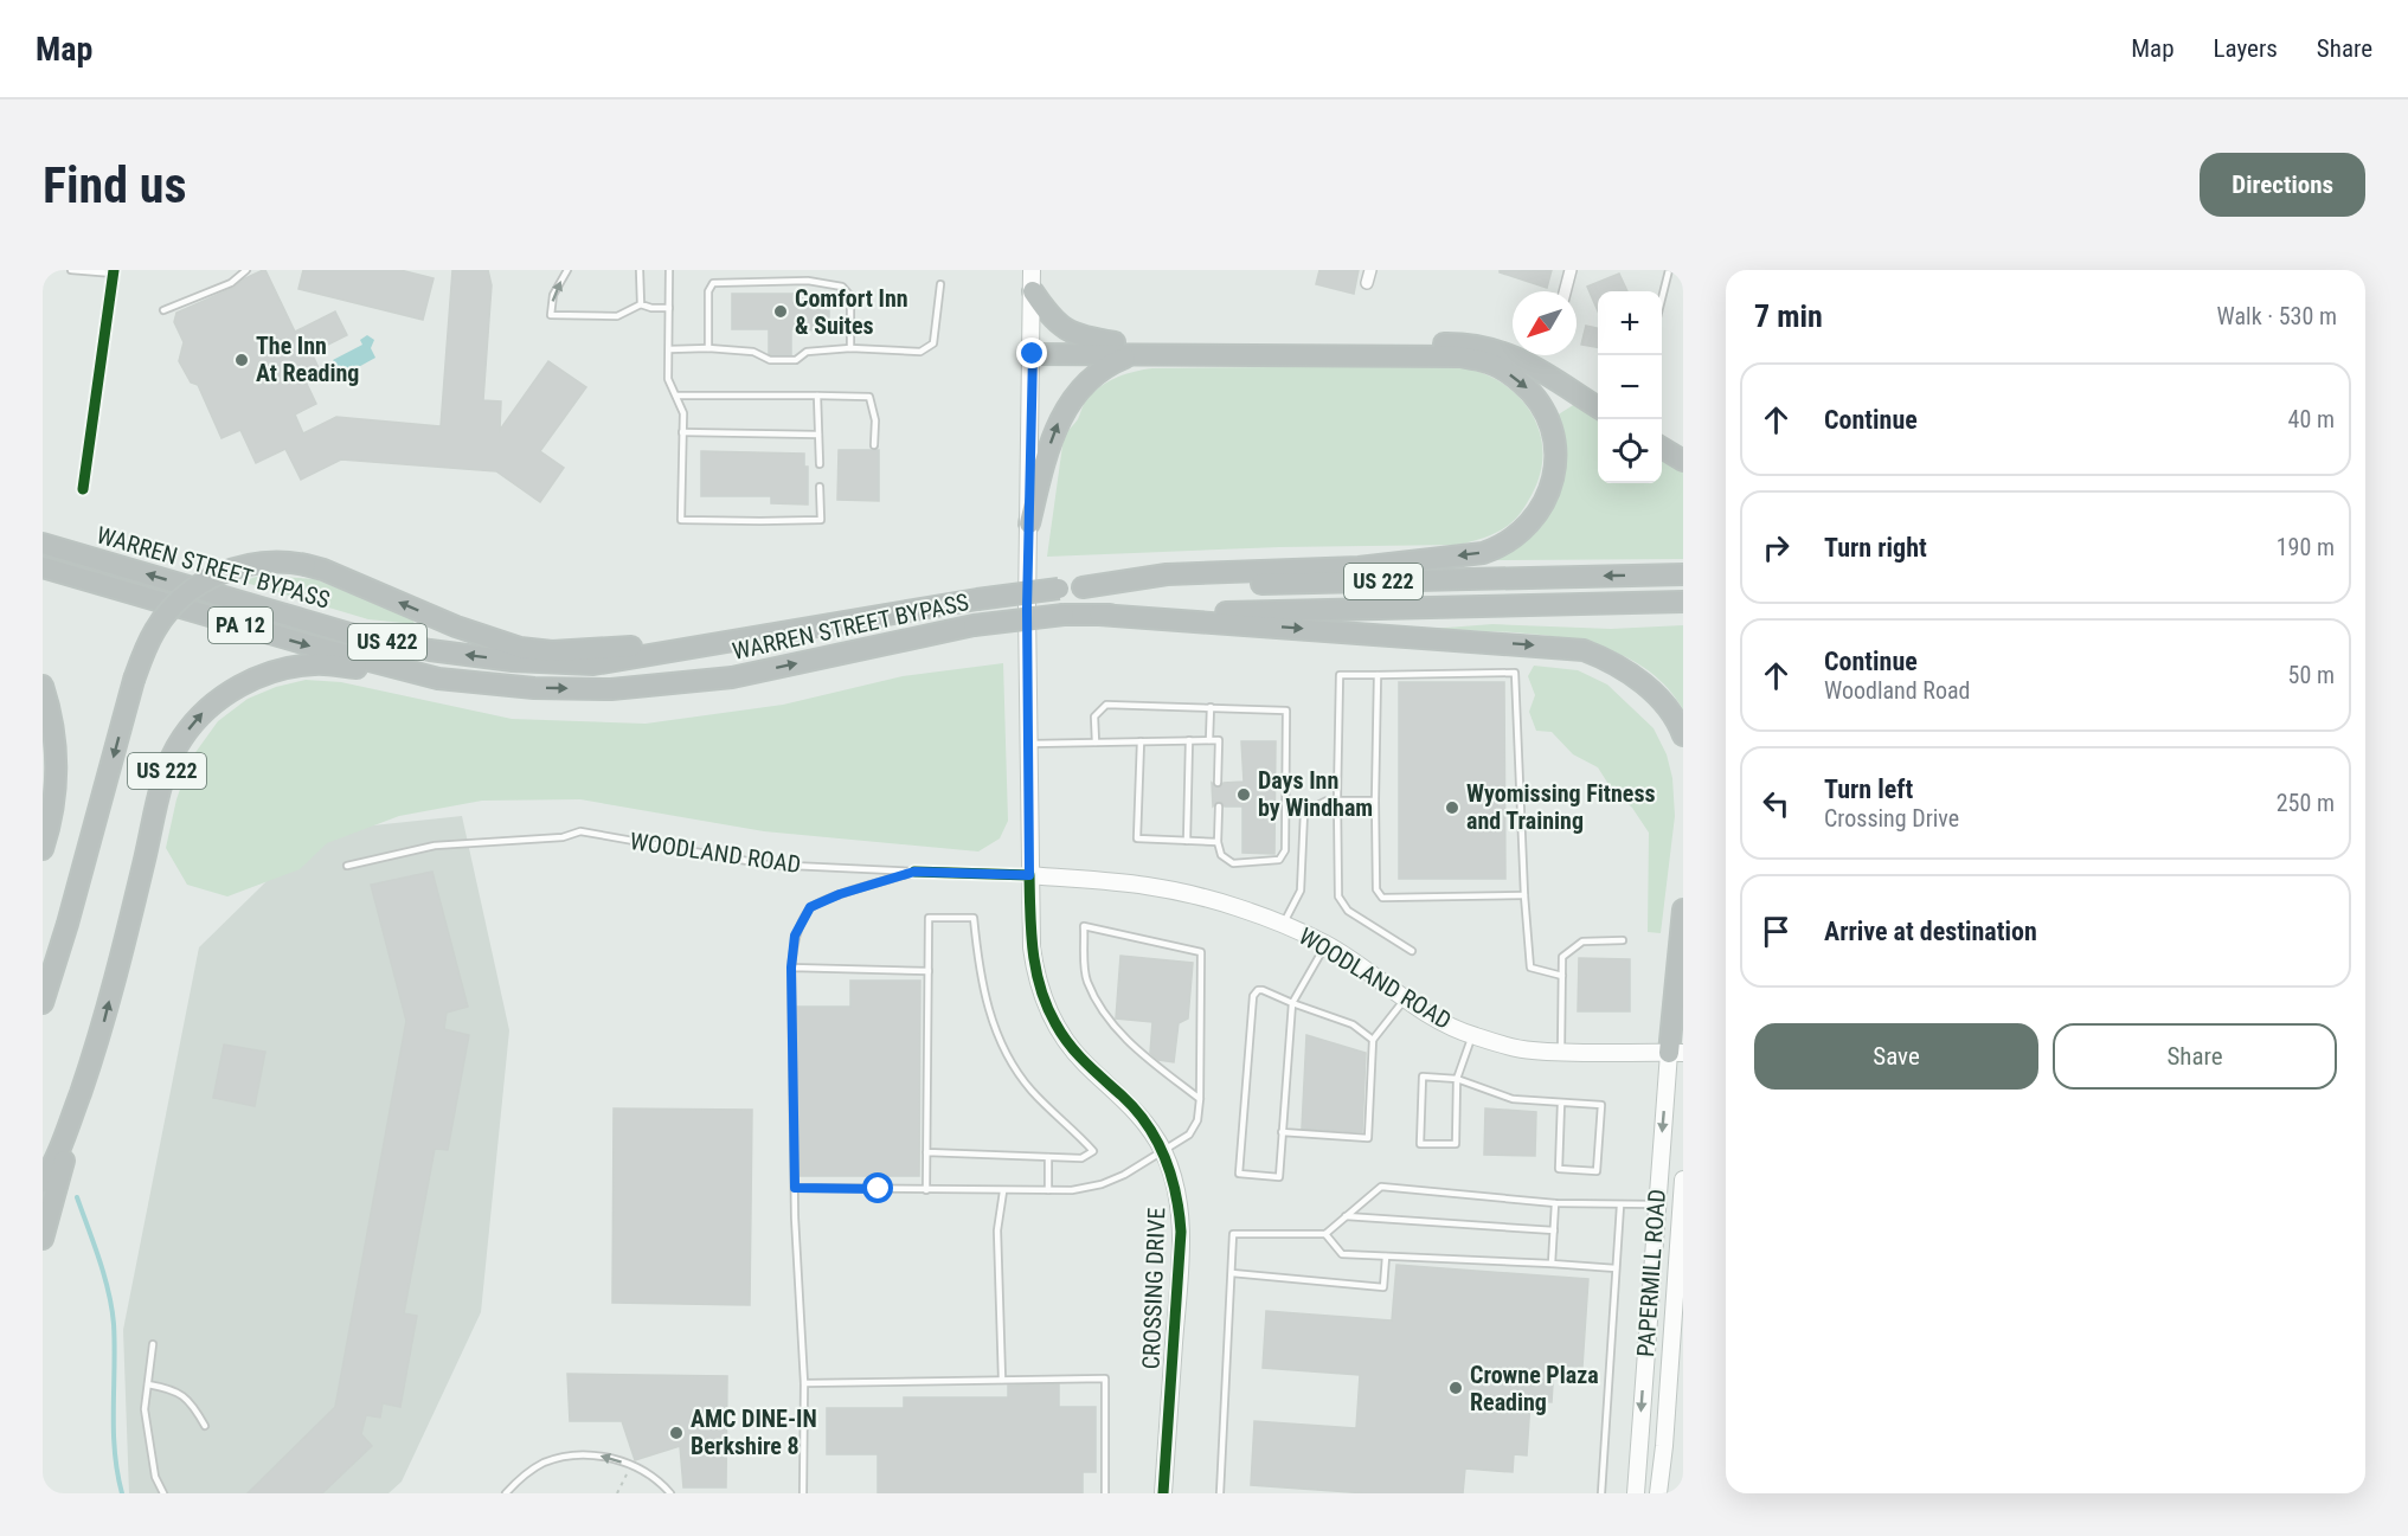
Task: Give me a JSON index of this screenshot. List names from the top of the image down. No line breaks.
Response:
{"streets":{"highway":["WARREN STREET BYPASS","US 222","PA 12","US 422"],"main road":["WOODLAND ROAD","PAPERMILL ROAD","CROSSING DRIVE"]},"crossings":[["WARREN STREET BYPASS","US 222"],["WOODLAND ROAD","PAPERMILL ROAD"],["WOODLAND ROAD","CROSSING DRIVE"]],"places":["Comfort Inn & Suites","The Inn At Reading","Days Inn by Windham","Wyomissing Fitness and Training","Crowne Plaza Reading","AMC DINE-IN Berkshire 8"],"north":"bottom left","page":{"header":"Map","nav":["Map","Layers","Share"],"buttons":["Directions",["Save","Share"]],"title":"Find us","heading":["7 min","Walk · 530 m"],"map_buttons":["+","−"],"list":[["Continue","40 m"],["Turn right","190 m"],["Continue","Woodland Road","50 m"],["Turn left","Crossing Drive","250 m"],"Arrive at destination"]}}
